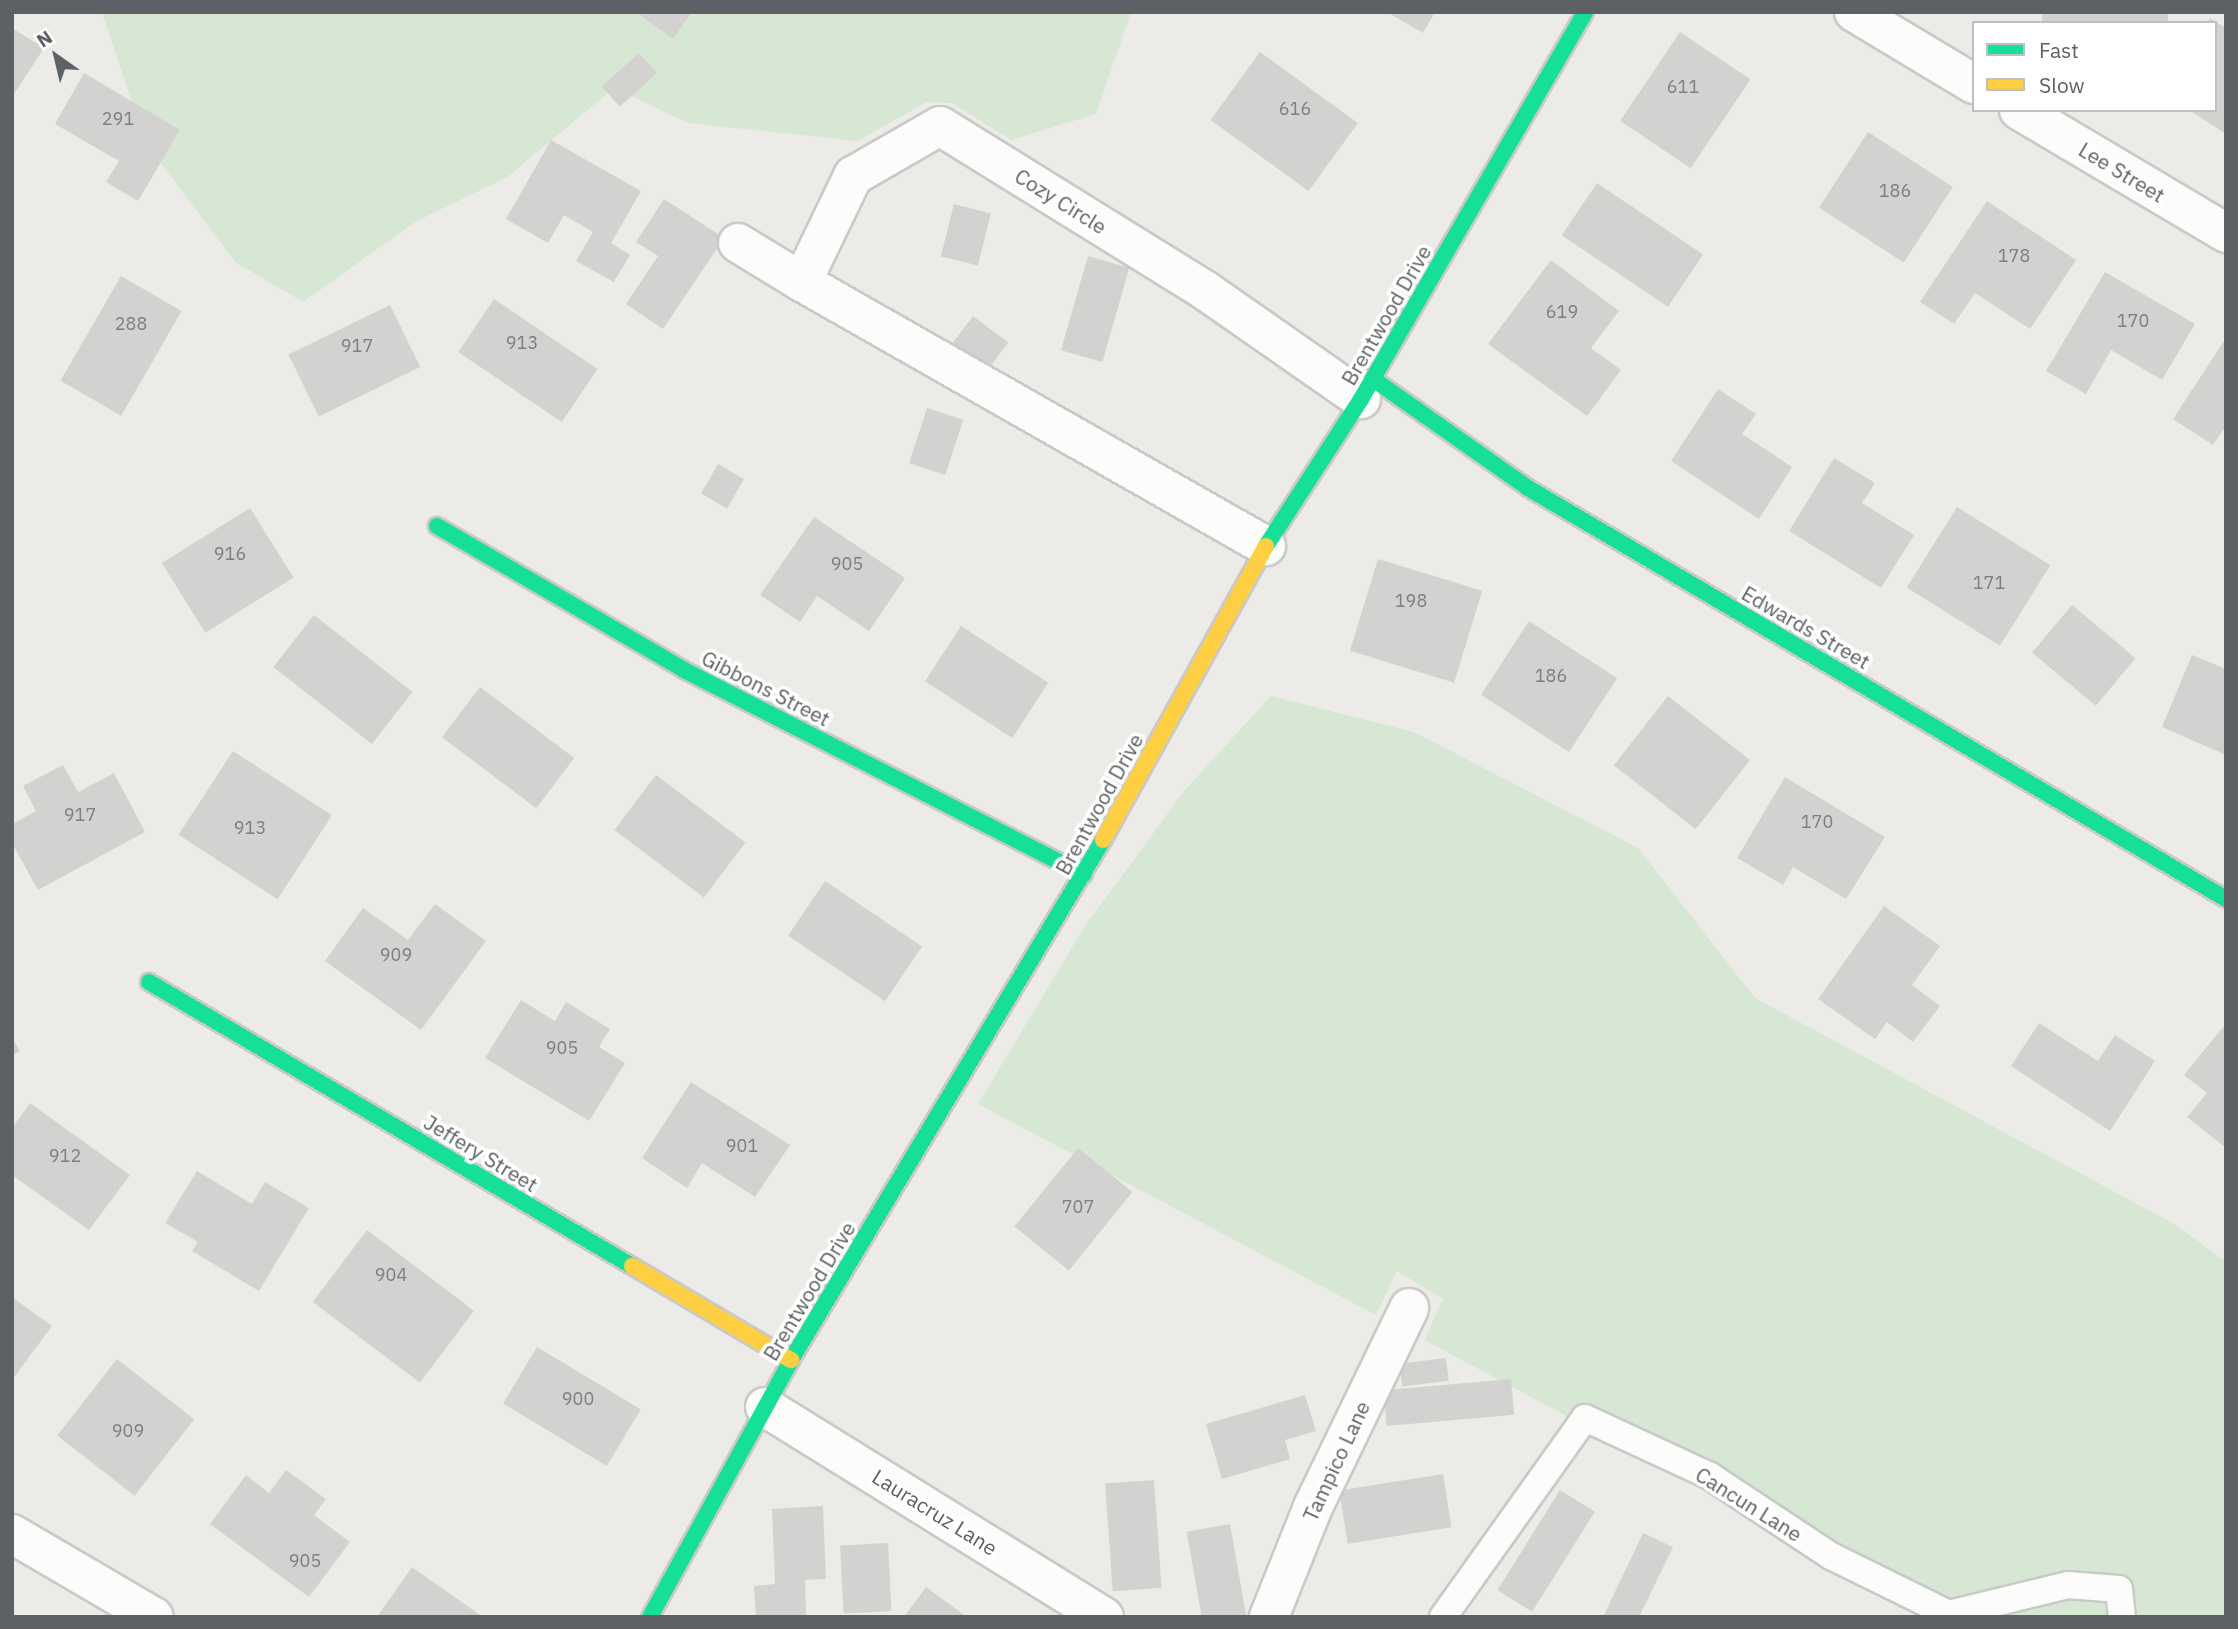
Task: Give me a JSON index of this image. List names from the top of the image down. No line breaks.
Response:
{"streets":{"street":["Lee Street","Cozy Circle","Brentwood Drive","Edwards Street","Gibbons Street","Jeffery Street","Tampico Lane","Lauracruz Lane"],"lane":["Cancun Lane"]},"crossings":[["Cozy Circle","Brentwood Drive"],["Cozy Circle","Edwards Street"],["Brentwood Drive","Edwards Street"],["Brentwood Drive","Gibbons Street"],["Brentwood Drive","Jeffery Street"],["Brentwood Drive","Lauracruz Lane"]],"house_numbers":["611","616","291","186","178","619","170","288","913","917","916","905","171","198","186","917","170","913","909","905","901","912","707","904","900","909","905"],"legend":["Fast","Slow"],"north":"top left"}
